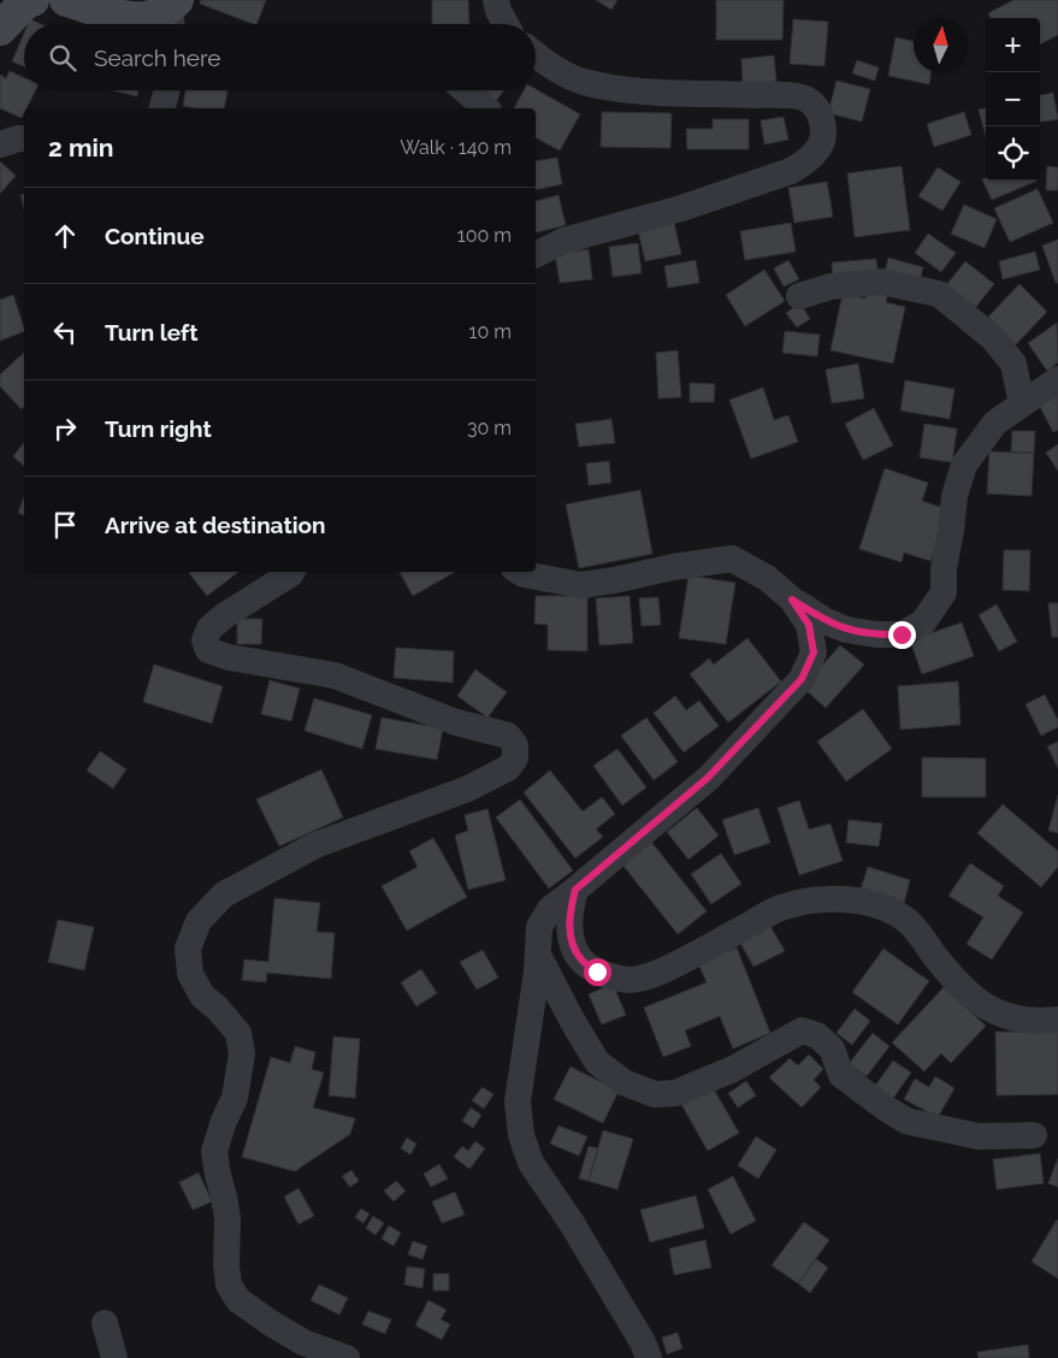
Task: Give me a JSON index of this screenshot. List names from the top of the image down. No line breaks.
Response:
{"north":"top","page":{"map_buttons":["+","−"],"search":"Search here","heading":["2 min","Walk · 140 m"],"list":[["Continue","100 m"],["Turn left","10 m"],["Turn right","30 m"],"Arrive at destination"]}}
